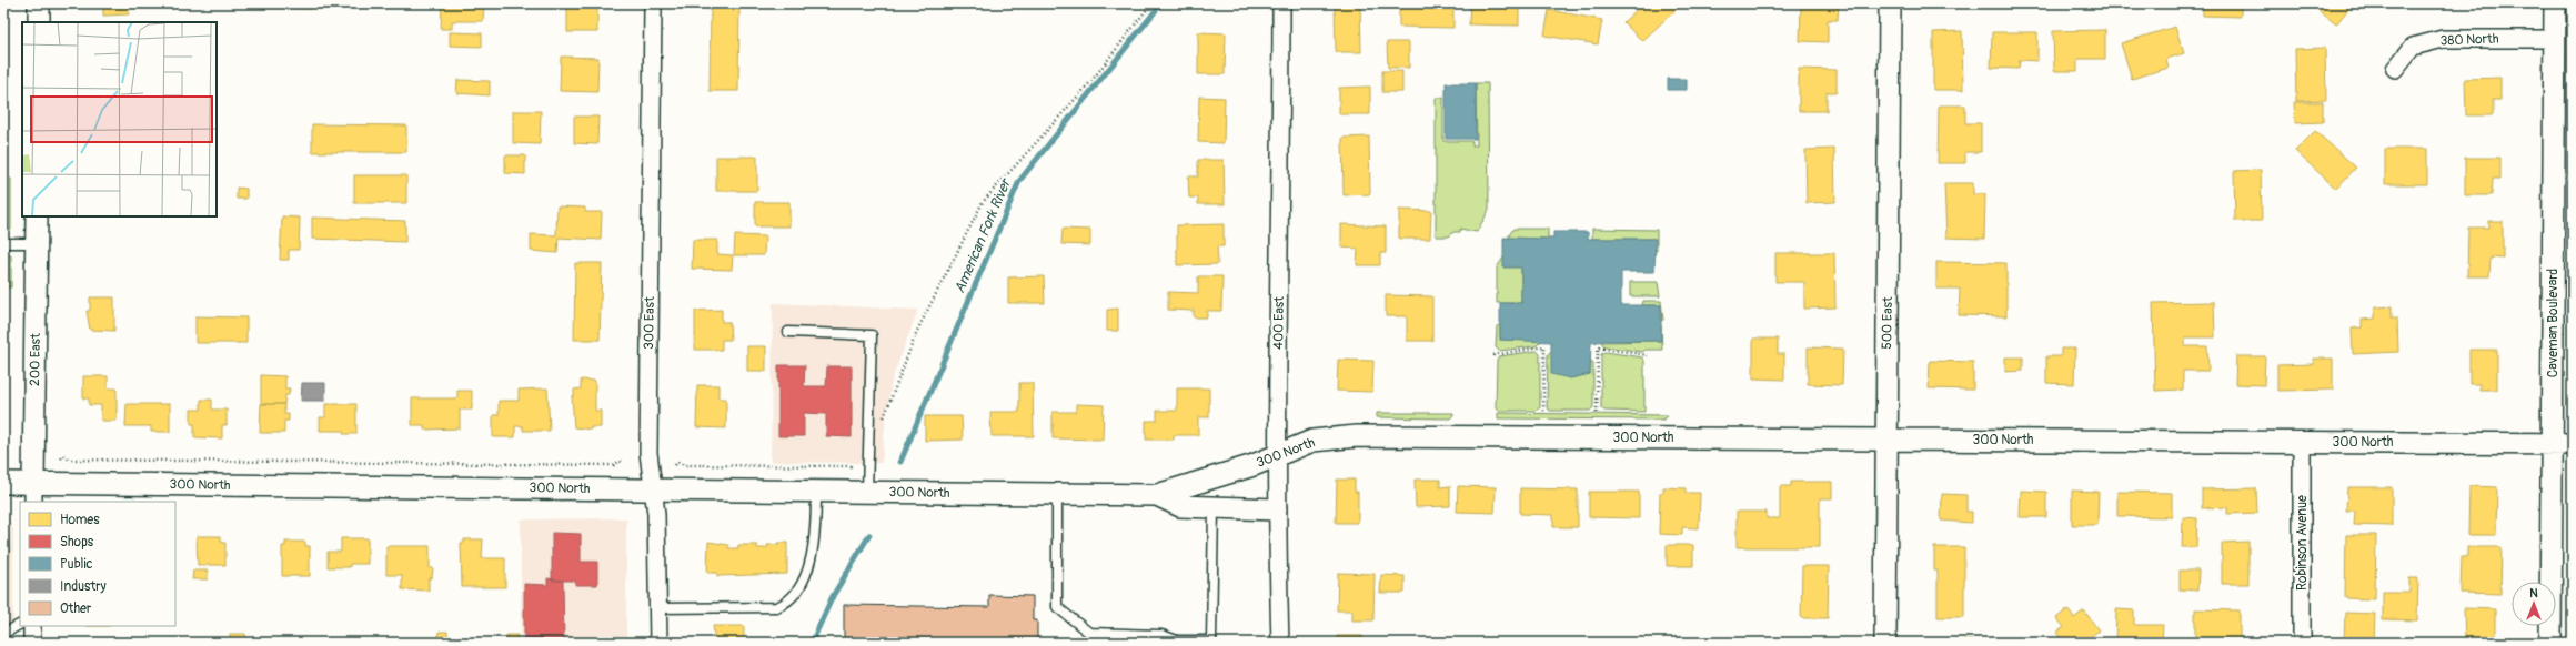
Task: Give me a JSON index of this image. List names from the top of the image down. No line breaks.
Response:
{"streets":{"street":["380 North","300 East","400 East","500 East","Caveman Boulevard","200 East","300 North","Robinson Avenue"]},"crossings":[["380 North","Caveman Boulevard"],["300 East","300 North"],["400 East","300 North"],["500 East","300 North"],["Caveman Boulevard","300 North"],["200 East","300 North"],["300 North","Robinson Avenue"]],"water":["American Fork River"],"legend":["Homes","Shops","Public","Industry","Other"],"north":"top"}
